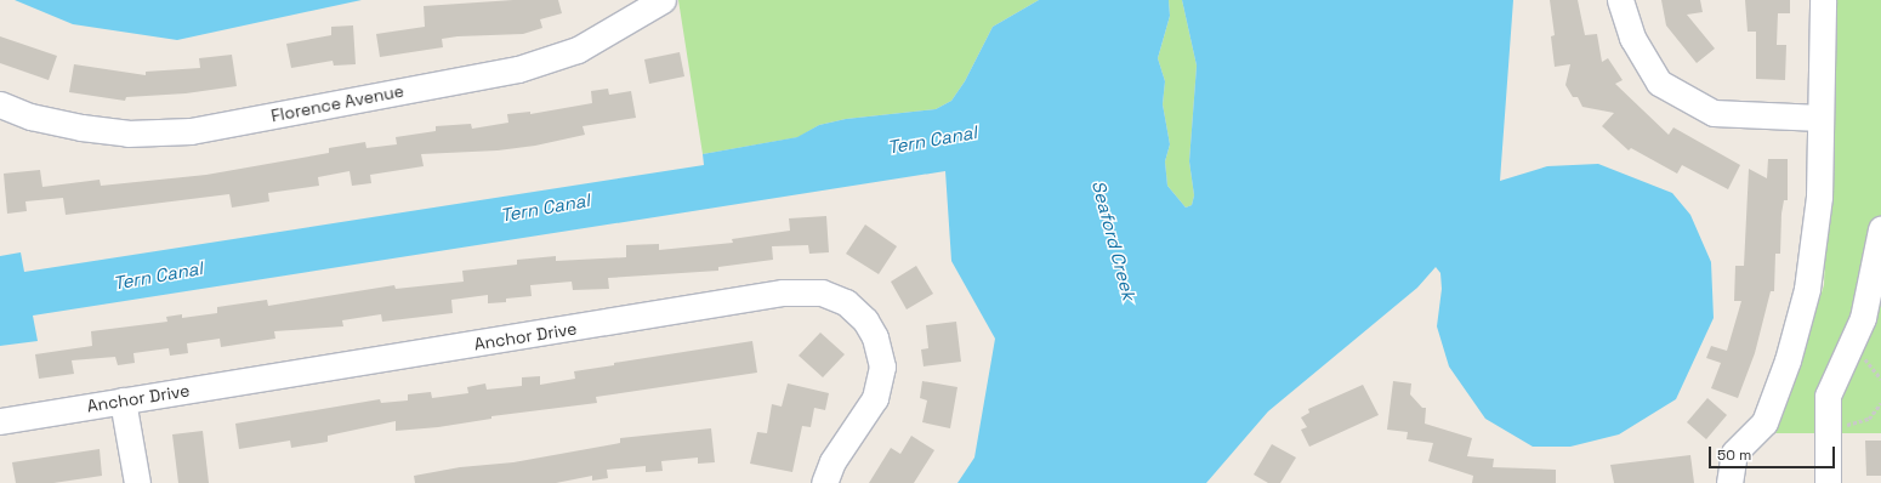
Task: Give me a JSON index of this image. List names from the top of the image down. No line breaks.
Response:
{"streets":{"street":["Florence Avenue","Anchor Drive"]},"water":["Tern Canal","Seaford Creek"],"scale_bar":"50 m"}
